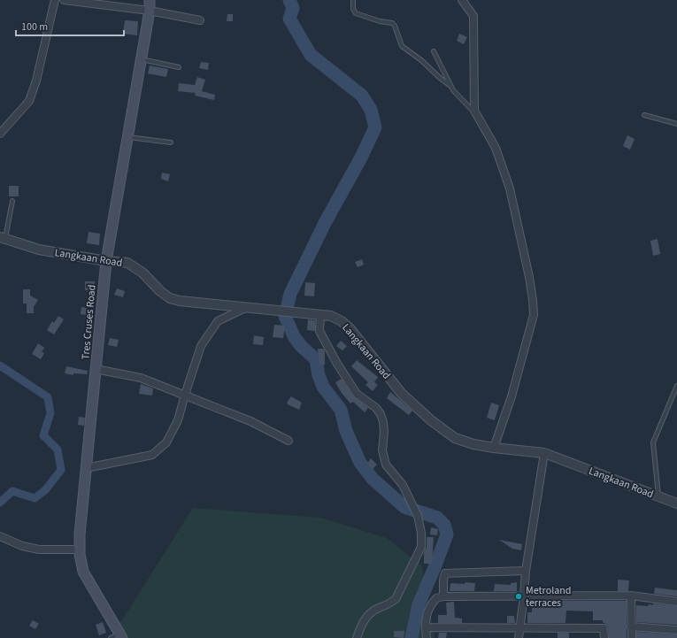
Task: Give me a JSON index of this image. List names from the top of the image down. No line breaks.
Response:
{"streets":{"main road":["Tres Cruses Road"],"street":["Langkaan Road"]},"crossings":[["Langkaan Road","Tres Cruses Road"]],"places":["Metroland terraces"],"scale_bar":"100 m"}
